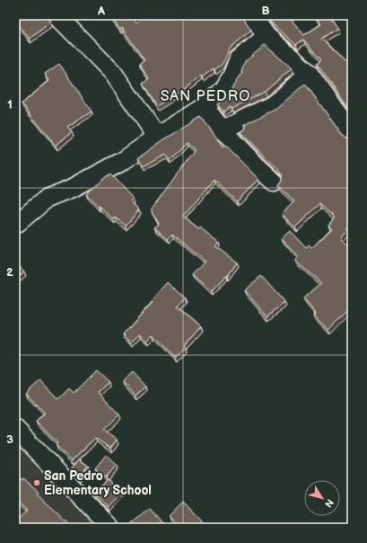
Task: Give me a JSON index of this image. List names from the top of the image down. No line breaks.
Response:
{"districts":["SAN PEDRO"],"places":["San Pedro Elementary School"],"north":"bottom right","grid":{"columns":["A","B"],"rows":["1","2","3"]}}
